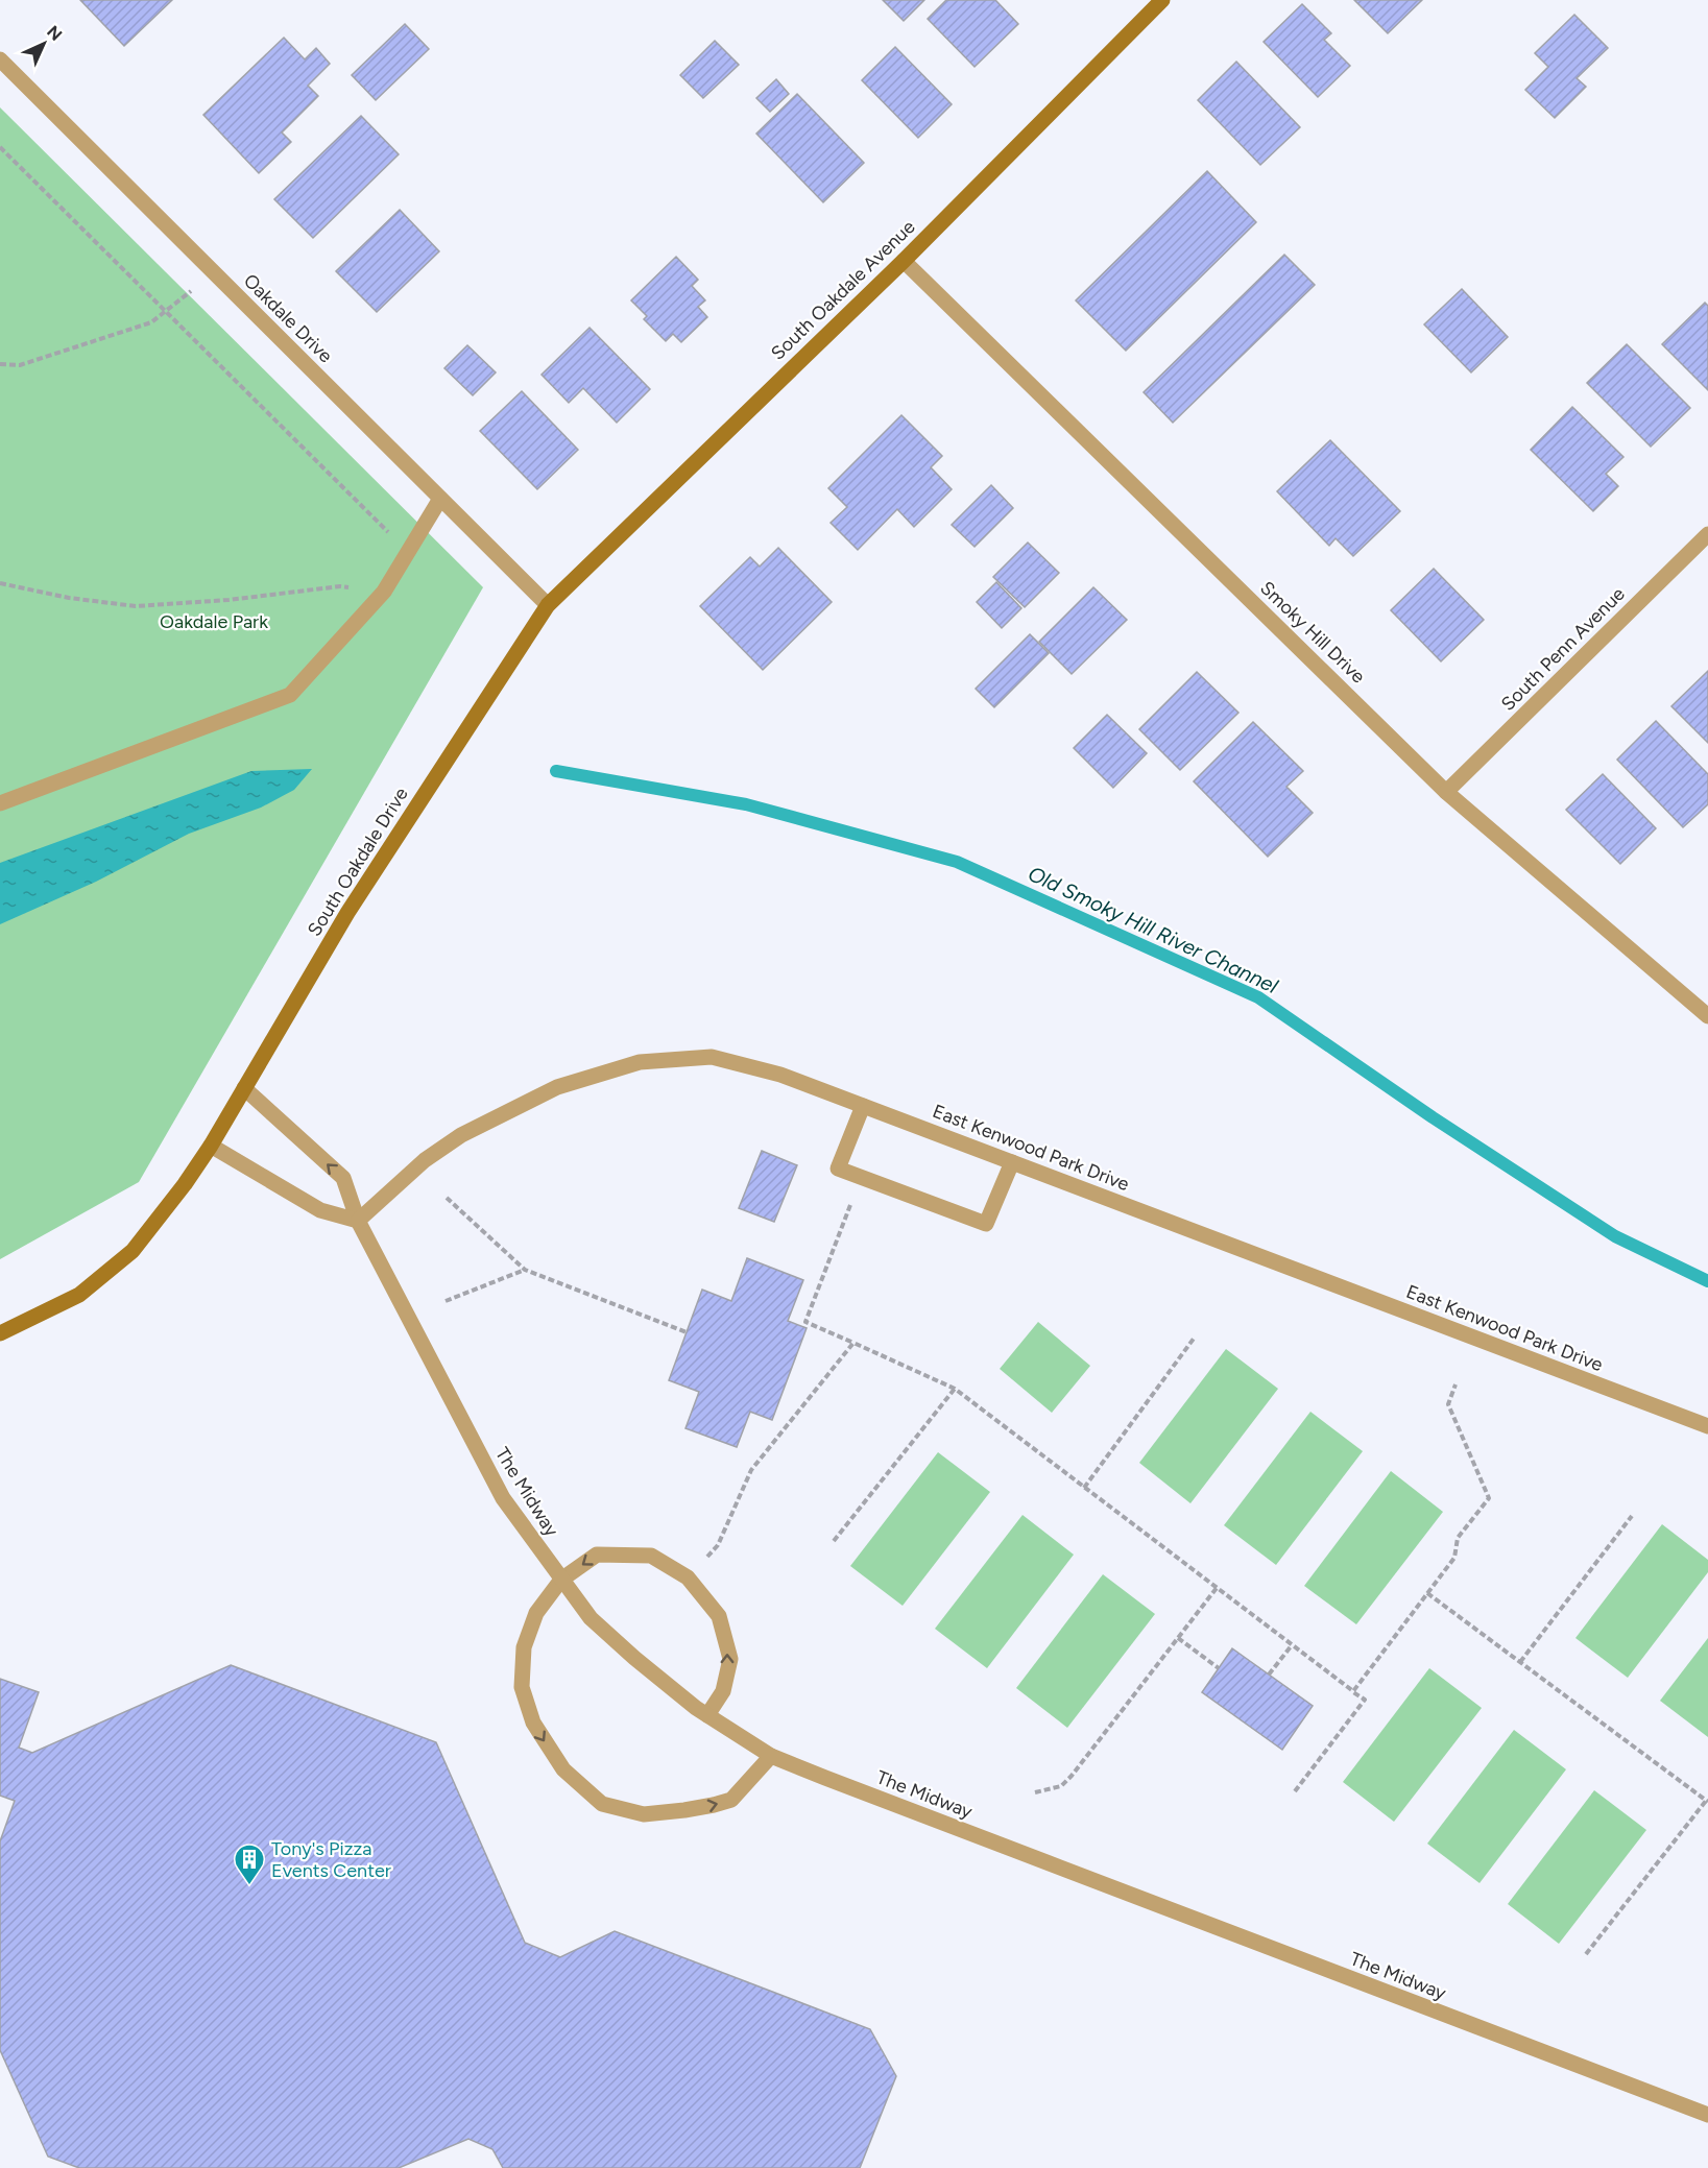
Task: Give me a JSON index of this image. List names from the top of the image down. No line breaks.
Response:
{"streets":{"street":["South Oakdale Avenue","Oakdale Drive","Smoky Hill Drive","South Penn Avenue","South Oakdale Drive","East Kenwood Park Drive","The Midway"]},"crossings":[["South Oakdale Avenue","Oakdale Drive"],["South Oakdale Avenue","Smoky Hill Drive"],["South Oakdale Avenue","South Oakdale Drive"],["Oakdale Drive","South Oakdale Drive"],["Smoky Hill Drive","South Penn Avenue"],["South Oakdale Drive","The Midway"],["East Kenwood Park Drive","The Midway"]],"water":["Old Smoky Hill River Channel"],"parks":["Oakdale Park"],"places":{"building":["Tony's Pizza Events Center"]},"north":"top right"}
